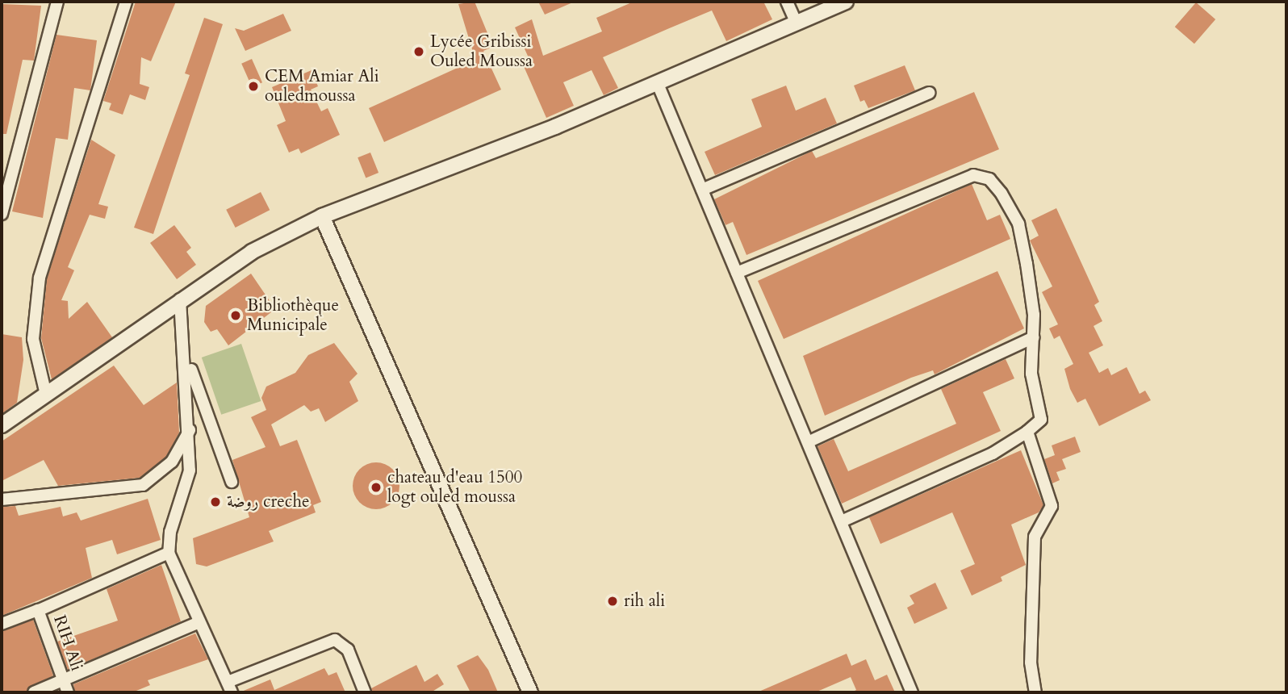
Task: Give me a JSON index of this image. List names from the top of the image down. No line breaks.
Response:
{"streets":{"street":["RIH Ali"]},"places":["Lycée Gribissi Ouled Moussa","CEM Amiar Ali ouledmoussa","Bibliothèque Municipale","chateau d'eau 1500 logt ouled moussa","روضة creche","rih ali"]}
